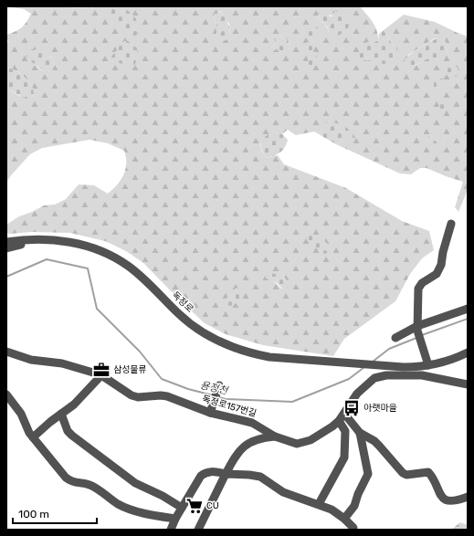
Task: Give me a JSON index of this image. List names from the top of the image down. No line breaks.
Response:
{"streets":{"street":["독정로","독정로157번길"]},"water":["용정천"],"places":{"office":["삼성물류"],"bus stop":["아랫마을"],"supermarket":["CU"]},"scale_bar":"100 m"}
